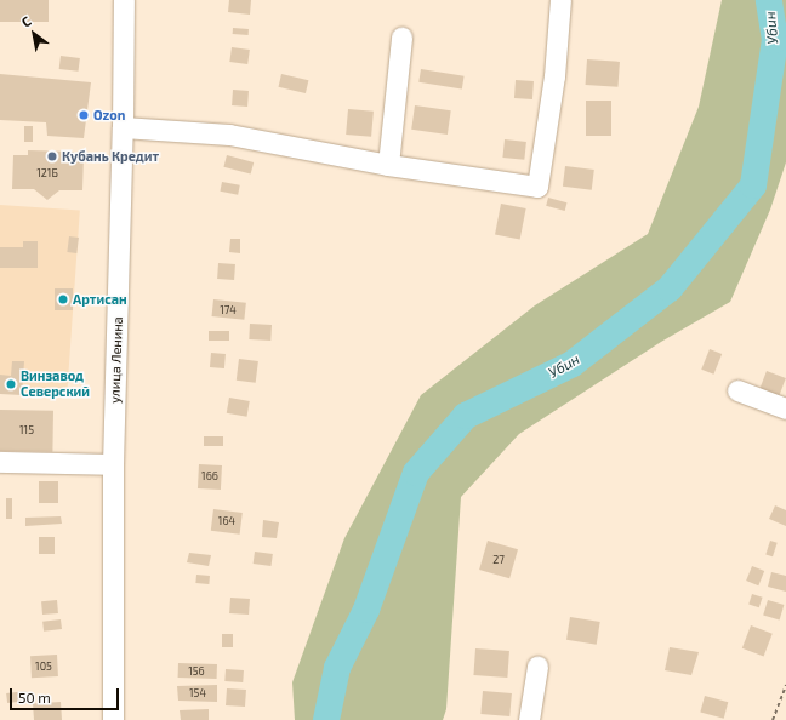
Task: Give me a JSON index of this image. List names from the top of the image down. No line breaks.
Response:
{"streets":{"street":["улица Ленина"]},"water":["Убин"],"places":["Ozon","Кубань Кредит","Артисан","Винзавод Северский"],"house_numbers":["121Б","174","115","166","164","27","105","156","154"],"scale_bar":"50 m","north":"top left"}
